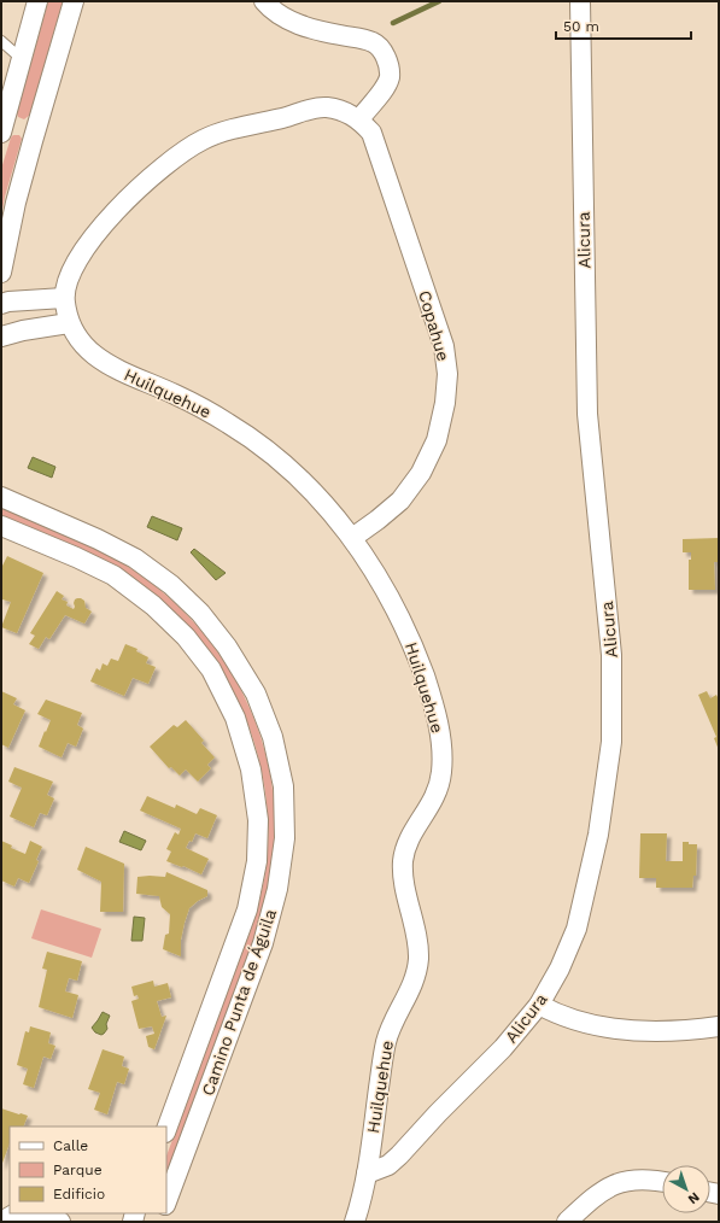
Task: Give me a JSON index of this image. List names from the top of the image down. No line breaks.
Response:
{"streets":{"street":["Alicura","Copahue","Huilquehue","Camino Punta de Águila"]},"crossings":[["Alicura","Huilquehue"],["Copahue","Huilquehue"]],"legend":["Calle","Parque","Edificio"],"scale_bar":"50 m","north":"bottom right"}
